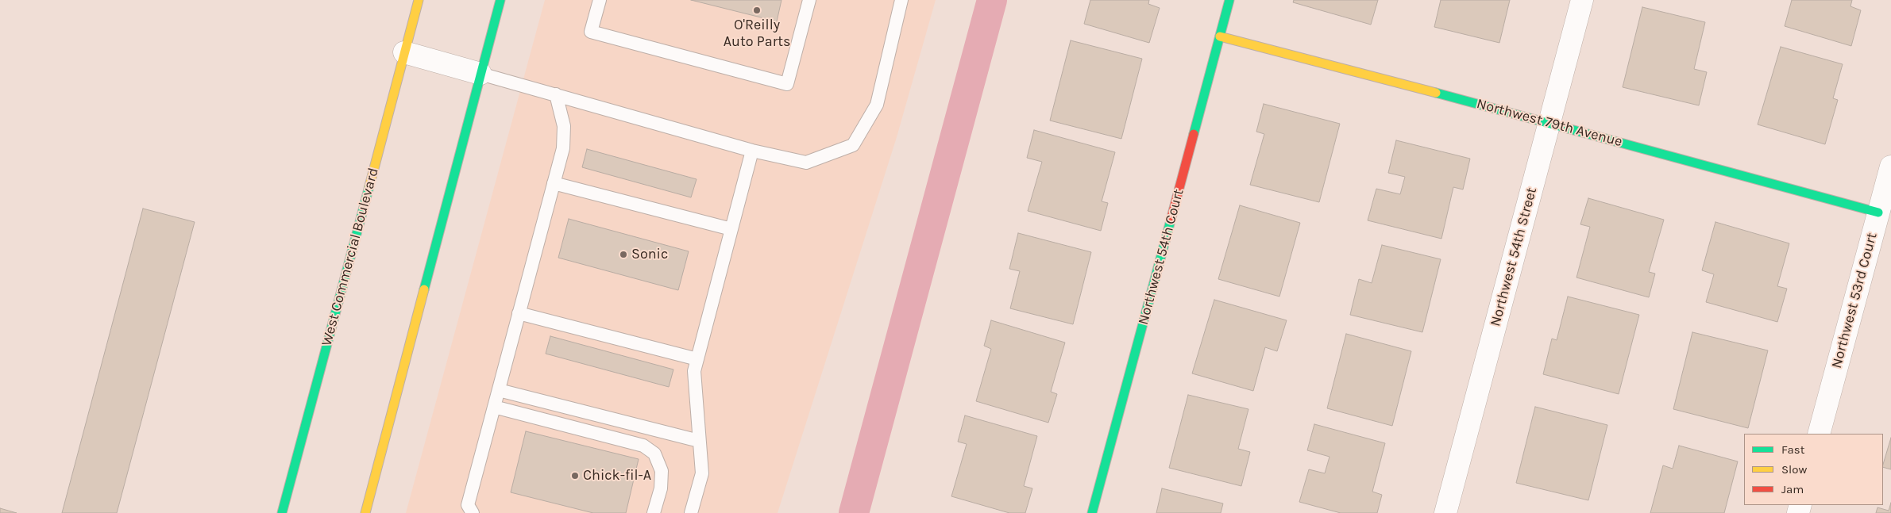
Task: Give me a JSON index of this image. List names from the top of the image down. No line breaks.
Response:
{"streets":{"main road":["Northwest 79th Avenue","West Commercial Boulevard","Northwest 54th Court"],"street":["Northwest 54th Street","Northwest 53rd Court"]},"crossings":[["Northwest 79th Avenue","Northwest 54th Court"],["Northwest 79th Avenue","Northwest 54th Street"],["Northwest 79th Avenue","Northwest 53rd Court"]],"places":["O'Reilly Auto Parts","Sonic","Chick-fil-A"],"legend":["Fast","Slow","Jam"]}
